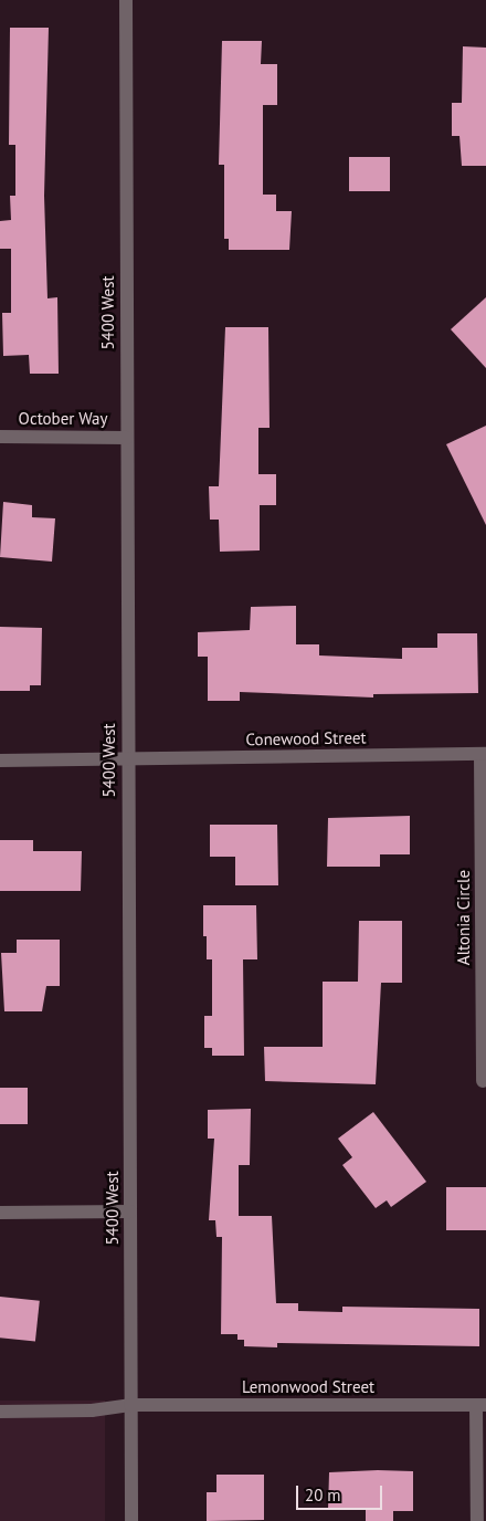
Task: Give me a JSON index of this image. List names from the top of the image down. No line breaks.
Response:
{"streets":{"street":["5400 West","October Way","Conewood Street","Altonia Circle","Lemonwood Street"]},"crossings":[["5400 West","October Way"],["5400 West","Conewood Street"],["5400 West","Lemonwood Street"],["Conewood Street","Altonia Circle"]],"scale_bar":"20 m"}
